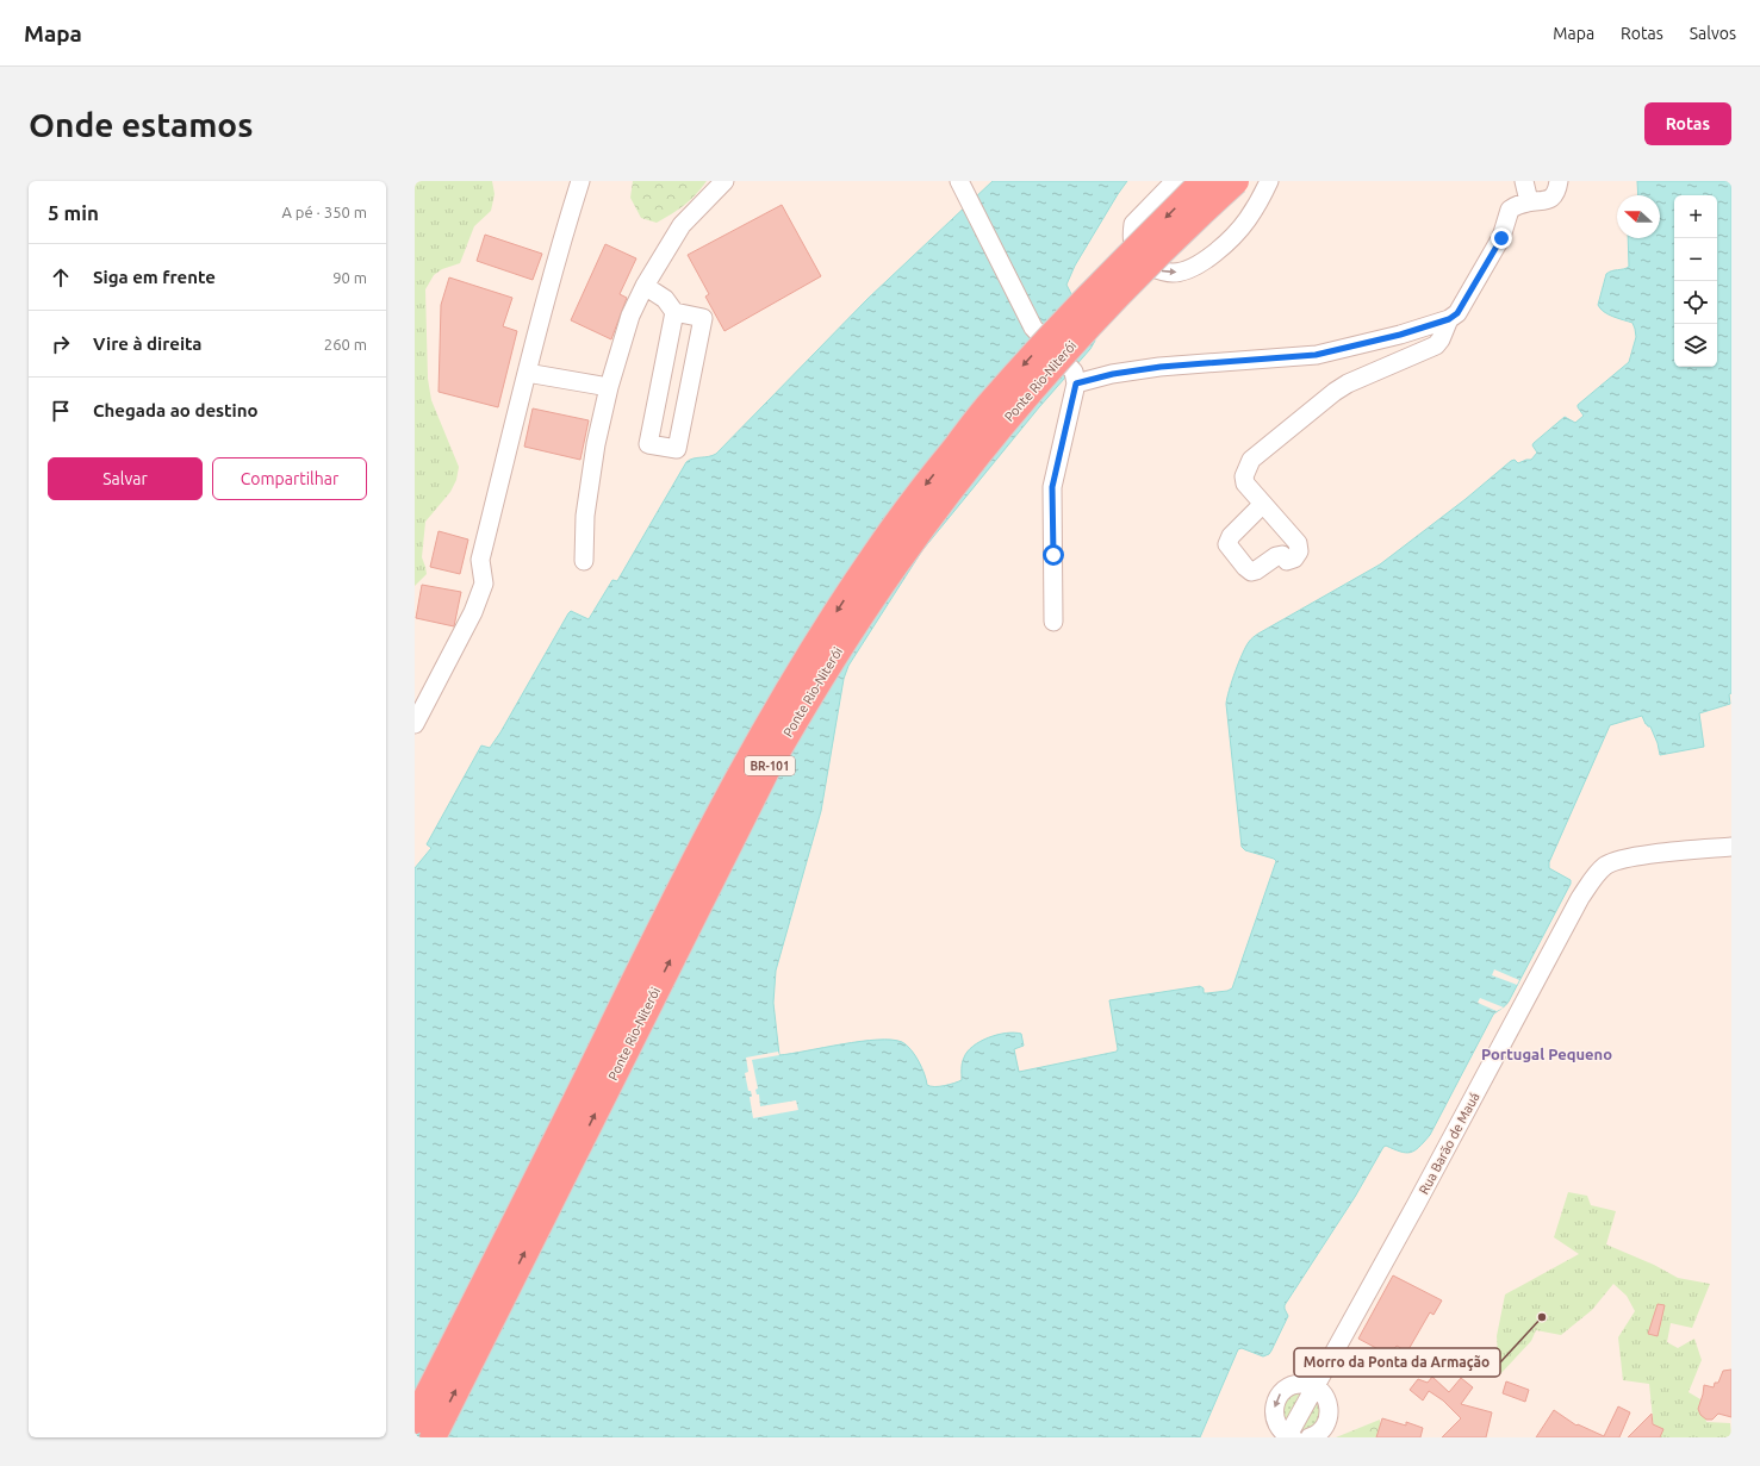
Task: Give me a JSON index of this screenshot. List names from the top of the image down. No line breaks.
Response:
{"streets":{"highway":["Ponte Rio-Niterói","BR-101"],"street":["Rua Barão de Mauá"]},"districts":["Portugal Pequeno"],"places":["Morro da Ponta da Armação"],"north":"left","page":{"header":"Mapa","nav":["Mapa","Rotas","Salvos"],"buttons":["Rotas",["Salvar","Compartilhar"]],"title":"Onde estamos","heading":["5 min","A pé · 350 m"],"map_buttons":["+","−"],"list":[["Siga em frente","90 m"],["Vire à direita","260 m"],"Chegada ao destino"]}}
